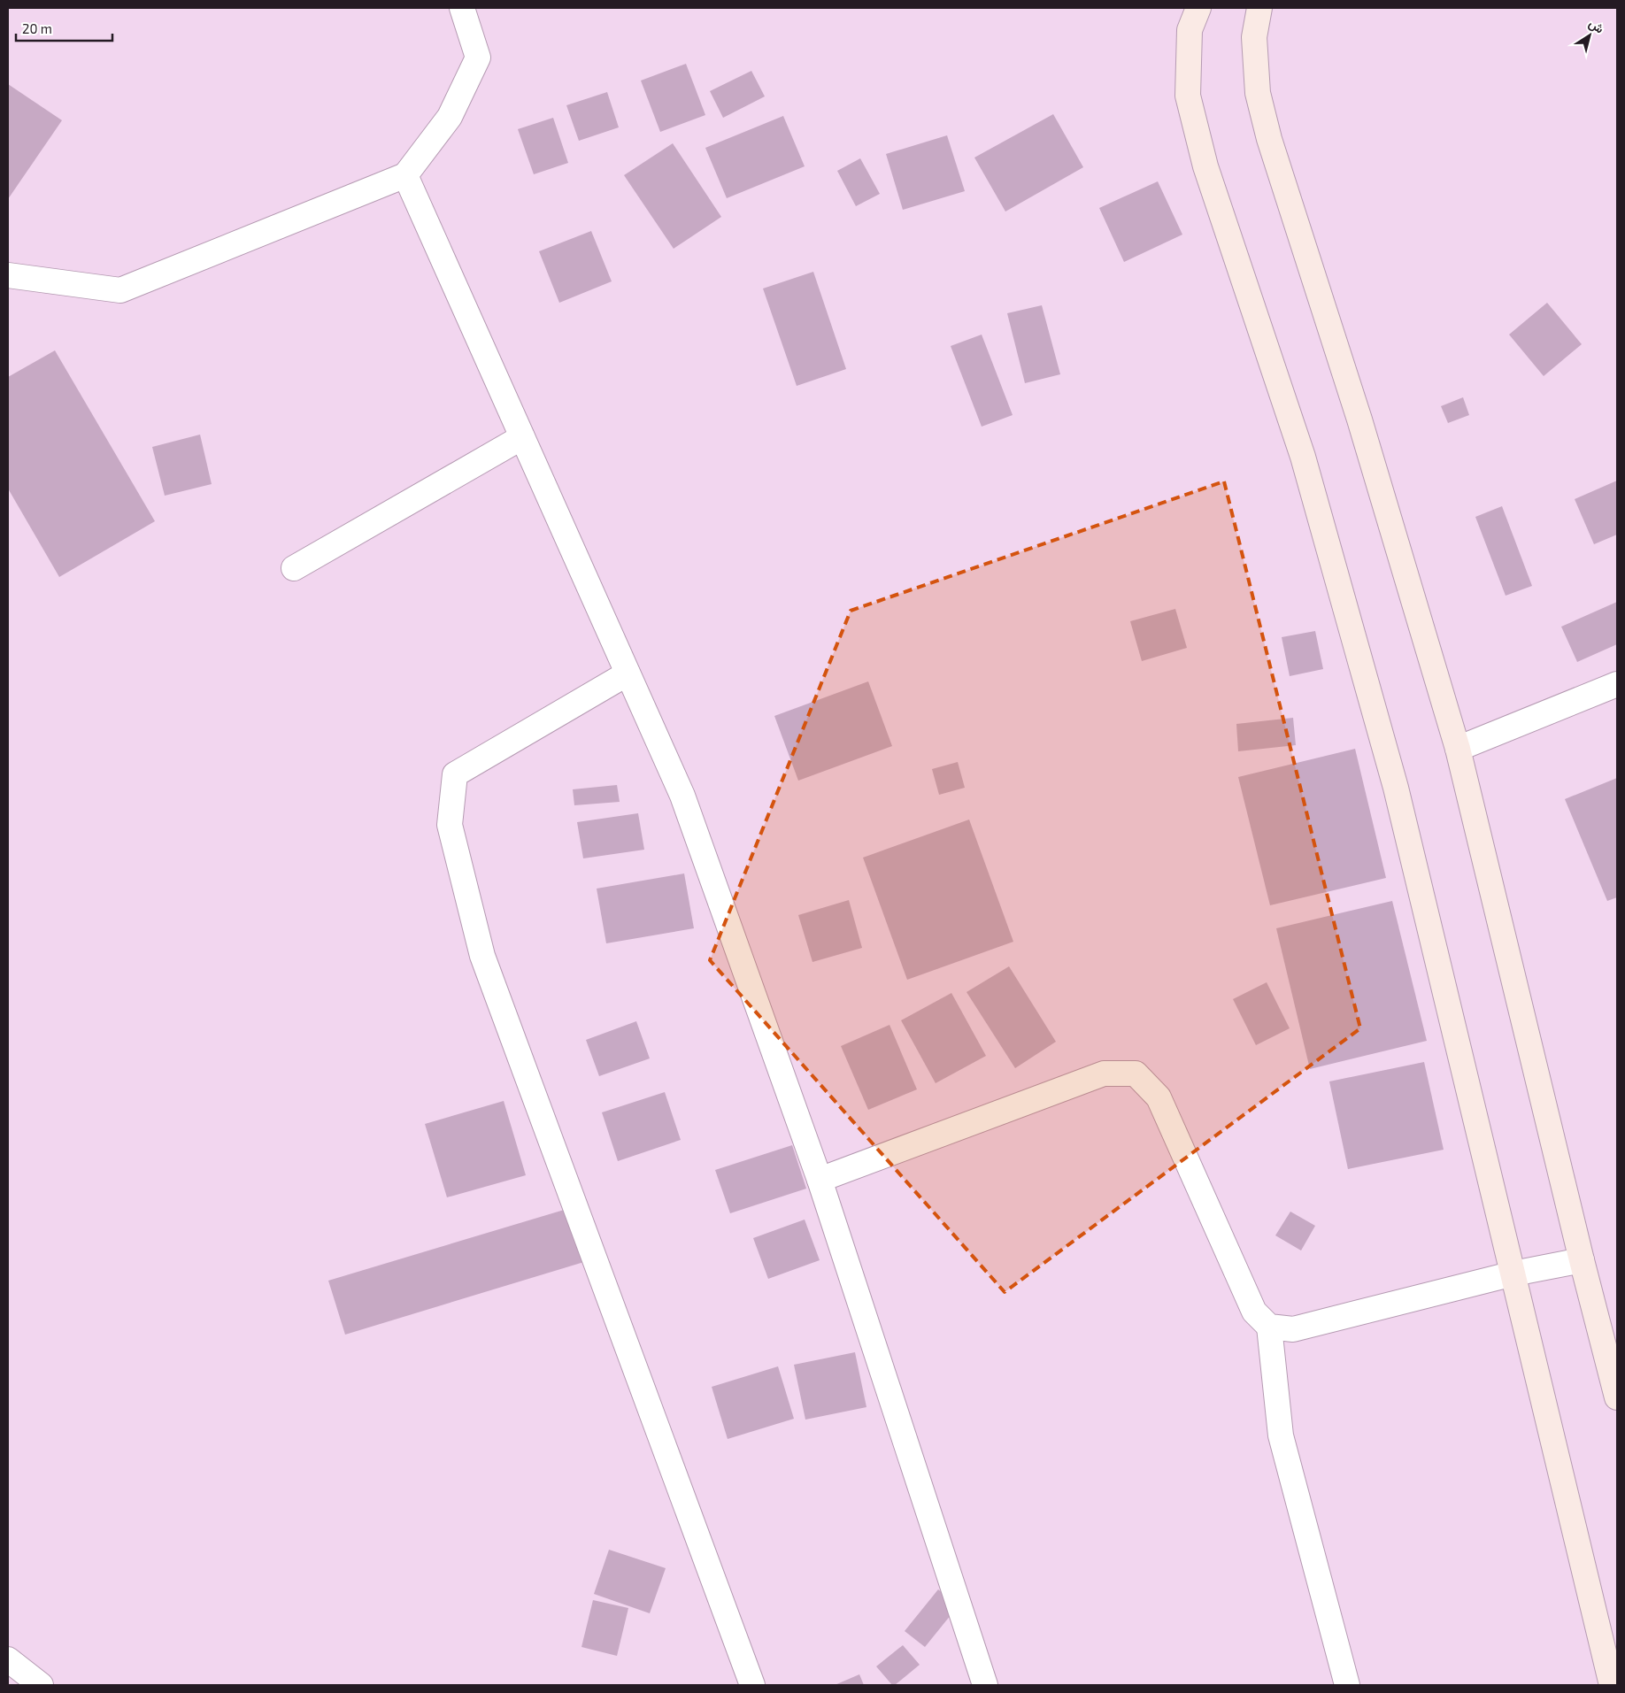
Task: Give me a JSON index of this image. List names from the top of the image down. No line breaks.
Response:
{"scale_bar":"20 m","north":"top right"}
